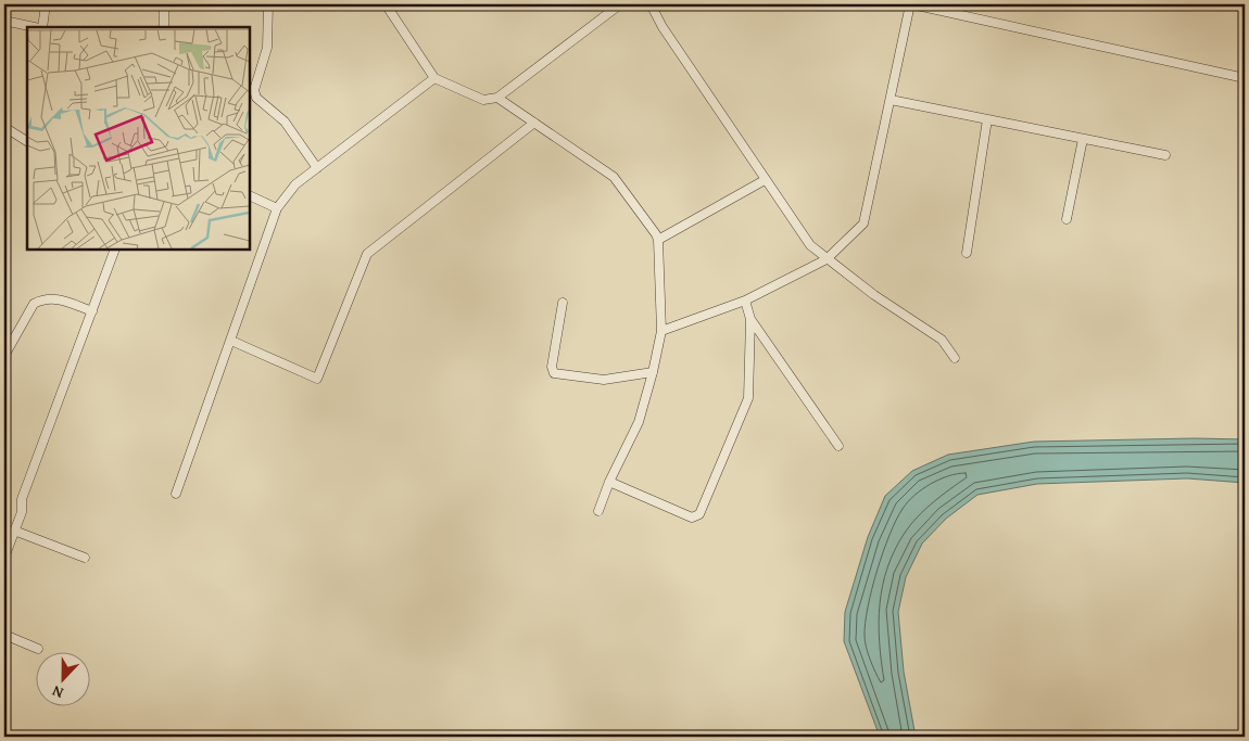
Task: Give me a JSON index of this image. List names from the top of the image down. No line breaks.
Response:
{"north":"bottom"}
